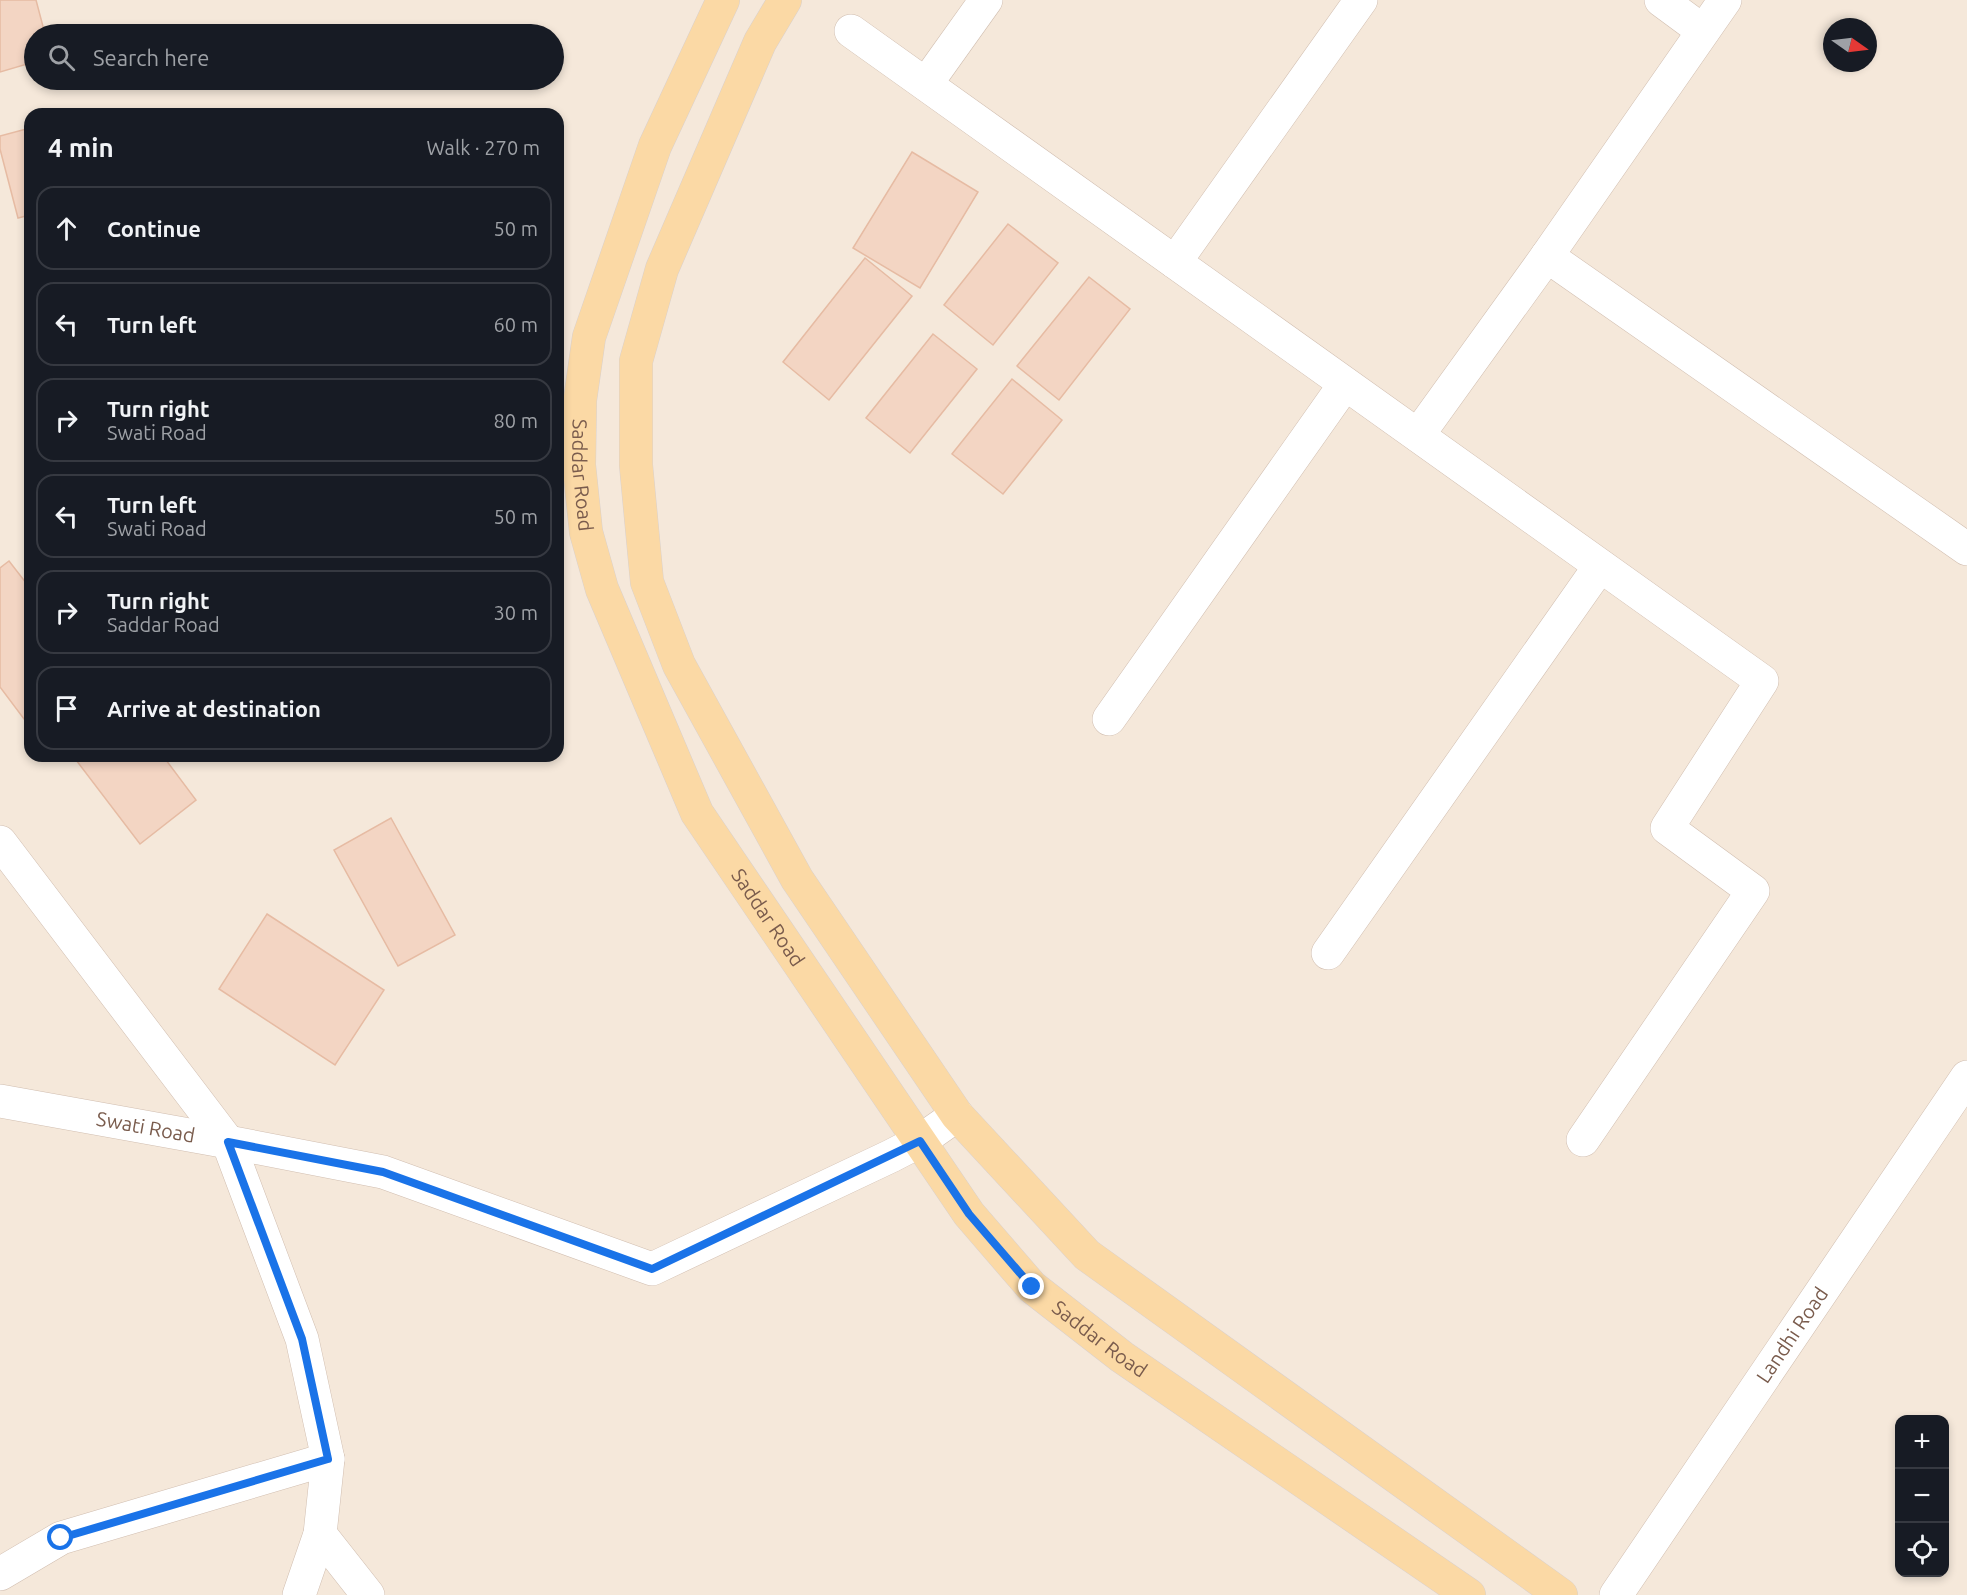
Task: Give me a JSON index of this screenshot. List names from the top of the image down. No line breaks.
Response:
{"streets":{"main road":["Saddar Road"],"street":["Swati Road","Landhi Road"]},"crossings":[["Saddar Road","Swati Road"]],"north":"right","page":{"search":"Search here","heading":["4 min","Walk · 270 m"],"list":[["Continue","50 m"],["Turn left","60 m"],["Turn right","Swati Road","80 m"],["Turn left","Swati Road","50 m"],["Turn right","Saddar Road","30 m"],"Arrive at destination"],"map_buttons":["+","−"]}}
